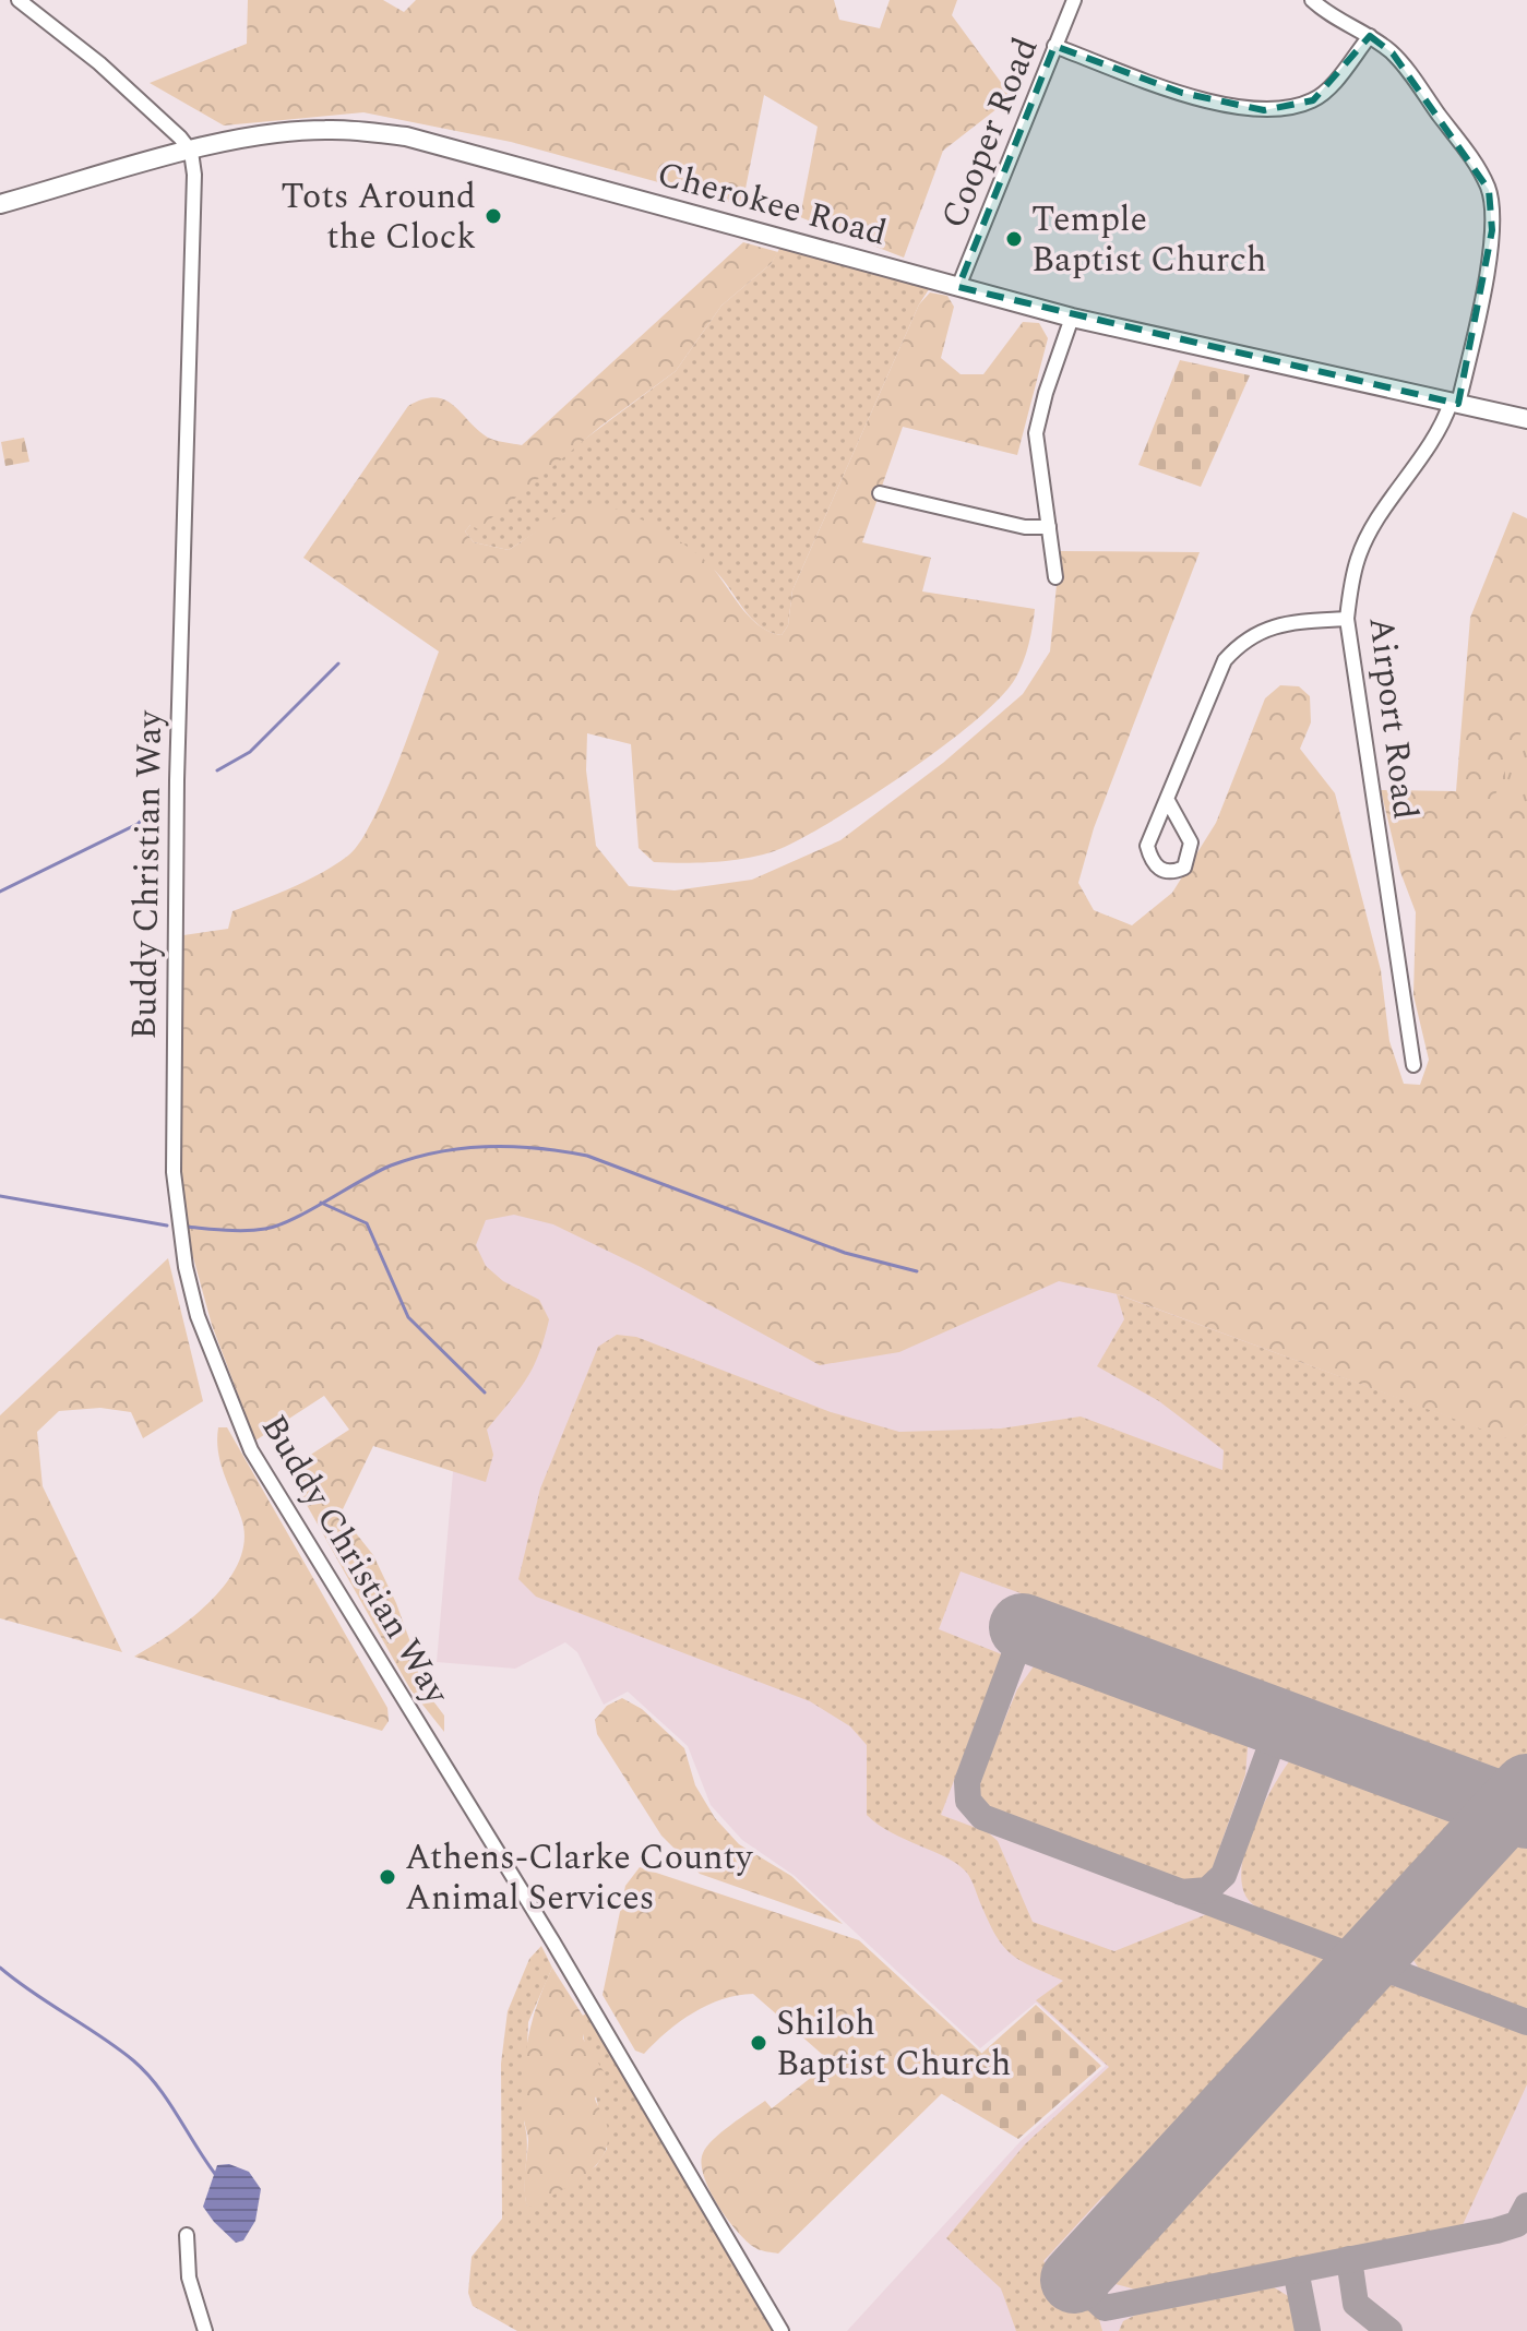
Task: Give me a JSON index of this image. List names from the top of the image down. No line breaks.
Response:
{"streets":{"main road":["Cherokee Road"],"street":["Cooper Road","Airport Road","Buddy Christian Way"]},"crossings":[["Cooper Road","Cherokee Road"],["Cherokee Road","Airport Road"],["Cherokee Road","Buddy Christian Way"]],"places":["Tots Around the Clock","Temple Baptist Church","Athens-Clarke County Animal Services","Shiloh Baptist Church"]}
